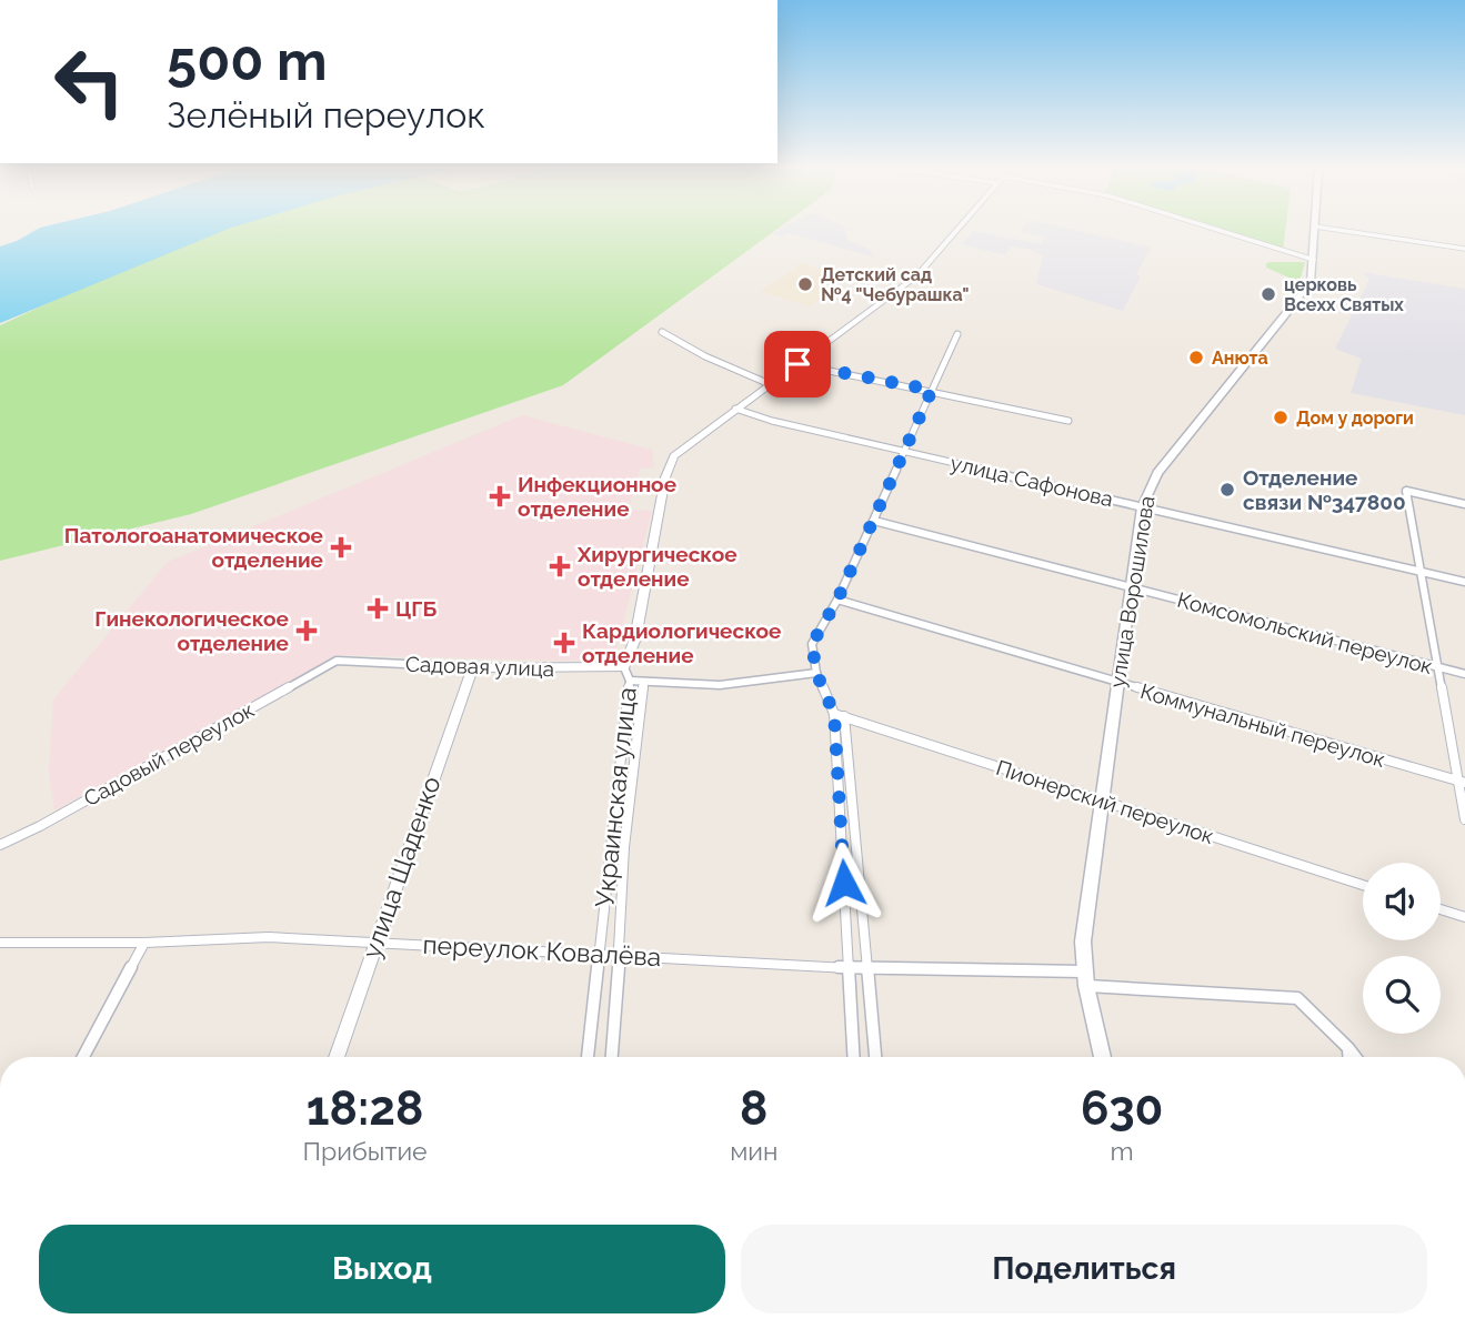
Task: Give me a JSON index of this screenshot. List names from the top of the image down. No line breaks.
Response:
{"streets":{"main road":["улица Ворошилова"],"street":["улица Сафонова","Комсомольский переулок","Садовая улица","Коммунальный переулок","Садовый переулок","Украинская улица","Пионерский переулок","улица Щаденко","переулок Ковалёва"]},"crossings":[["улица Сафонова","улица Ворошилова"],["улица Ворошилова","Комсомольский переулок"],["улица Ворошилова","Коммунальный переулок"],["улица Ворошилова","Пионерский переулок"],["улица Ворошилова","переулок Ковалёва"],["Садовая улица","Садовый переулок"],["Садовая улица","Украинская улица"],["Садовая улица","улица Щаденко"],["Украинская улица","переулок Ковалёва"],["улица Щаденко","переулок Ковалёва"]],"places":{"other":["Детский сад №4 \"Чебурашка\"","церковь Всехх Святых","Анюта","Дом у дороги","Отделение связи №347800"],"health":["Инфекционное отделение","Патологоанатомическое отделение","Хирургическое отделение","ЦГБ","Гинекологическое отделение","Кардиологическое отделение"]},"page":{"turn":["500 m","Зелёный переулок"],"eta":["18:28","Прибытие","8","мин","630","m"],"buttons":["Выход","Поделиться"]}}
